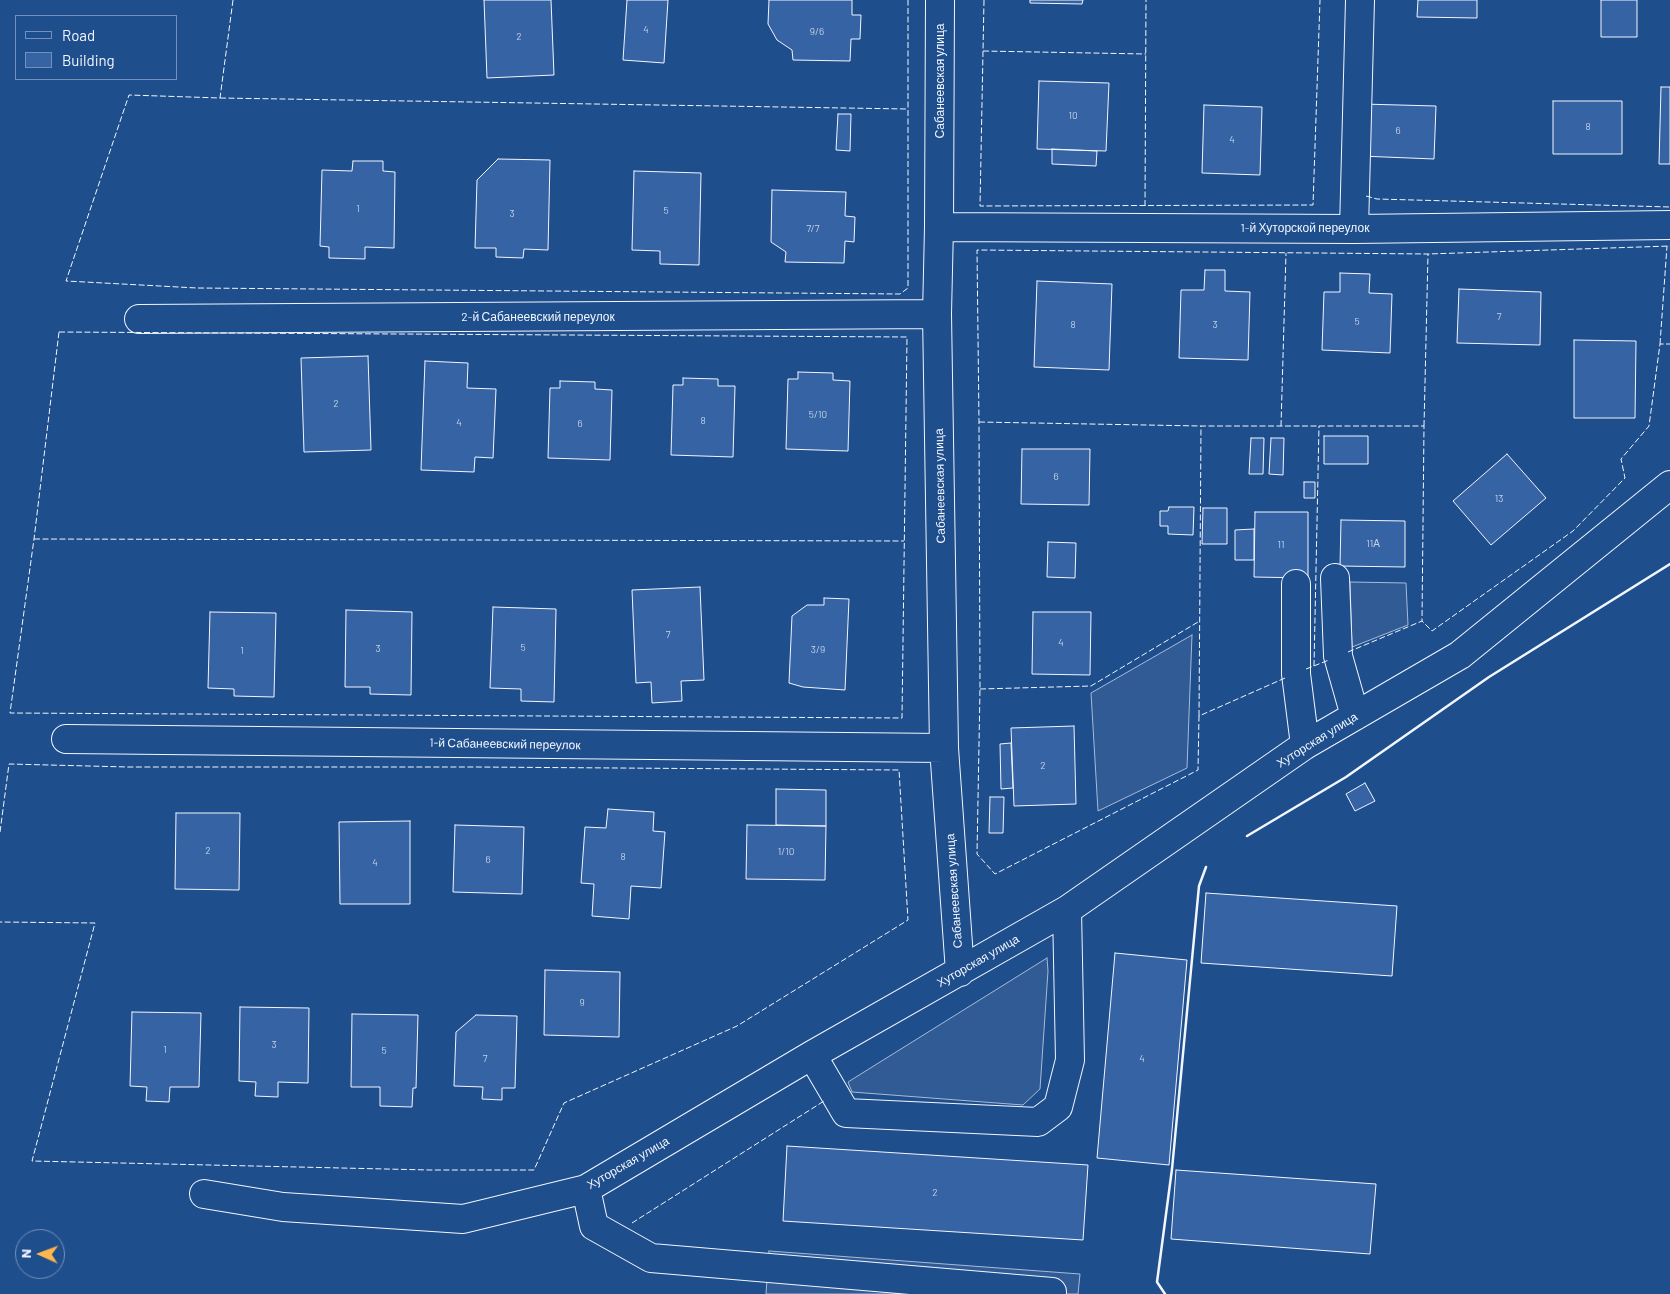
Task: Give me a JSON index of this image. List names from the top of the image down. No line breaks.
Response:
{"streets":{"street":["Сабанеевская улица","1-й Хуторской переулок","2-й Сабанеевский переулок","Хуторская улица","1-й Сабанеевский переулок"]},"crossings":[["Сабанеевская улица","1-й Хуторской переулок"],["Сабанеевская улица","2-й Сабанеевский переулок"],["Сабанеевская улица","Хуторская улица"],["Сабанеевская улица","1-й Сабанеевский переулок"]],"house_numbers":["4","9/6","2","10","8","6","4","1","5","3","7/7","7","5","8","3","2","5/10","8","4","6","6","13","11А","11","7","4","5","3","3/9","1","2","2","1/10","8","6","4","9","3","1","5","7","4","2"],"legend":["Road","Building"],"north":"left"}
